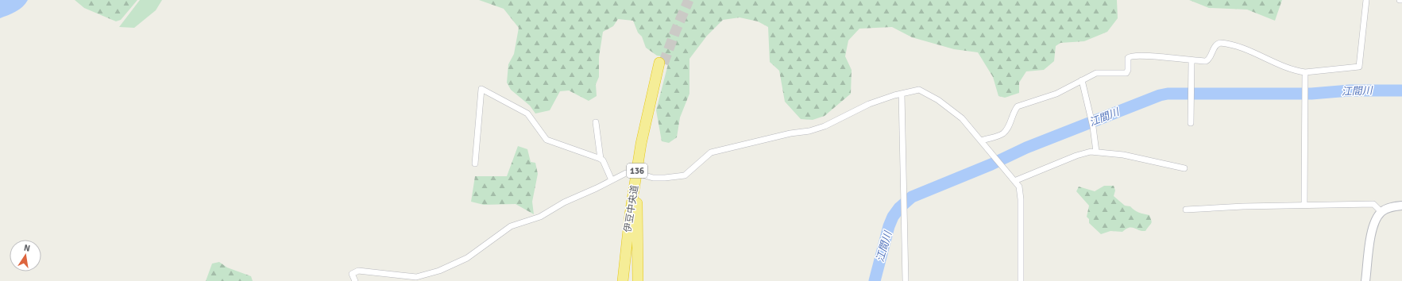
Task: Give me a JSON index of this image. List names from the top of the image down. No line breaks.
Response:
{"streets":{"highway":["136","伊豆中央道"]},"water":["江間川"],"north":"top"}
